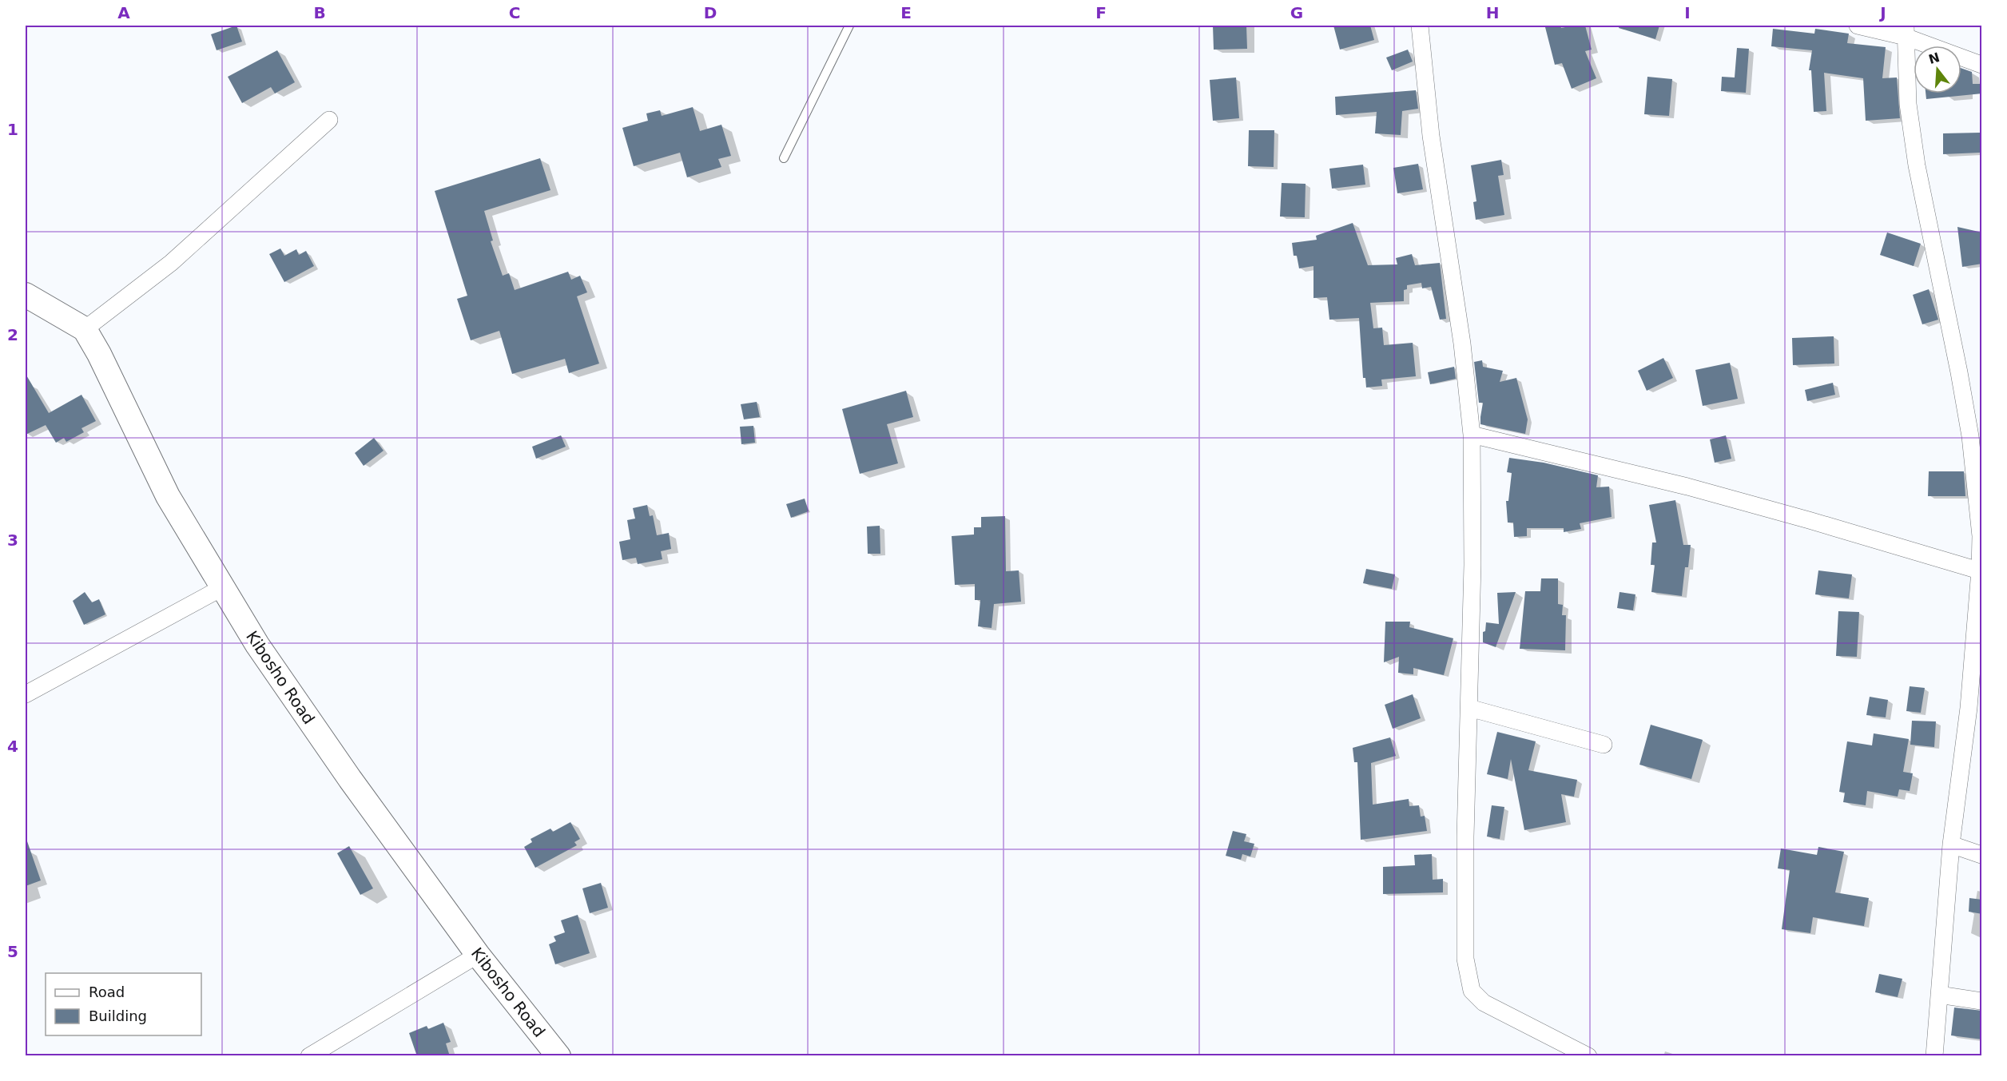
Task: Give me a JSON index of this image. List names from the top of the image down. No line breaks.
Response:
{"streets":{"main road":["Kibosho Road"]},"legend":["Road","Building"],"north":"top","grid":{"columns":["A","B","C","D","E","F","G","H","I","J"],"rows":["1","2","3","4","5"]}}
